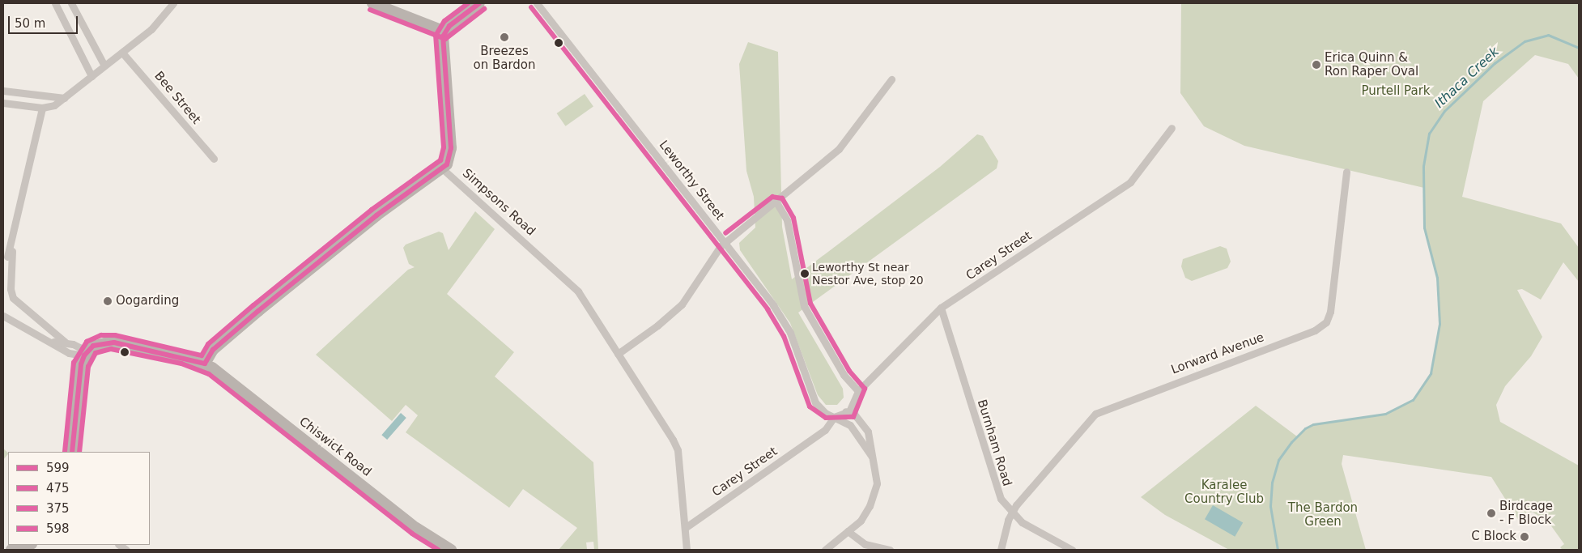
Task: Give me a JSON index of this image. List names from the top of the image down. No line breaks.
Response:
{"streets":{"main road":["Chiswick Road"],"street":["Bee Street","Leworthy Street","Simpsons Road","Carey Street","Lorward Avenue","Burnham Road"]},"crossings":[["Simpsons Road","Carey Street"],["Carey Street","Burnham Road"],["Lorward Avenue","Burnham Road"]],"water":["Ithaca Creek"],"parks":["Purtell Park","Karalee Country Club","The Bardon Green"],"places":["Breezes on Bardon","Erica Quinn & Ron Raper Oval","Leworthy St near Nestor Ave, stop 20","Oogarding","Birdcage - F Block","C Block"],"lines":["transit line 599","transit line 598","transit line 475","transit line 375"],"legend":["599","475","375","598"],"scale_bar":"50 m"}
